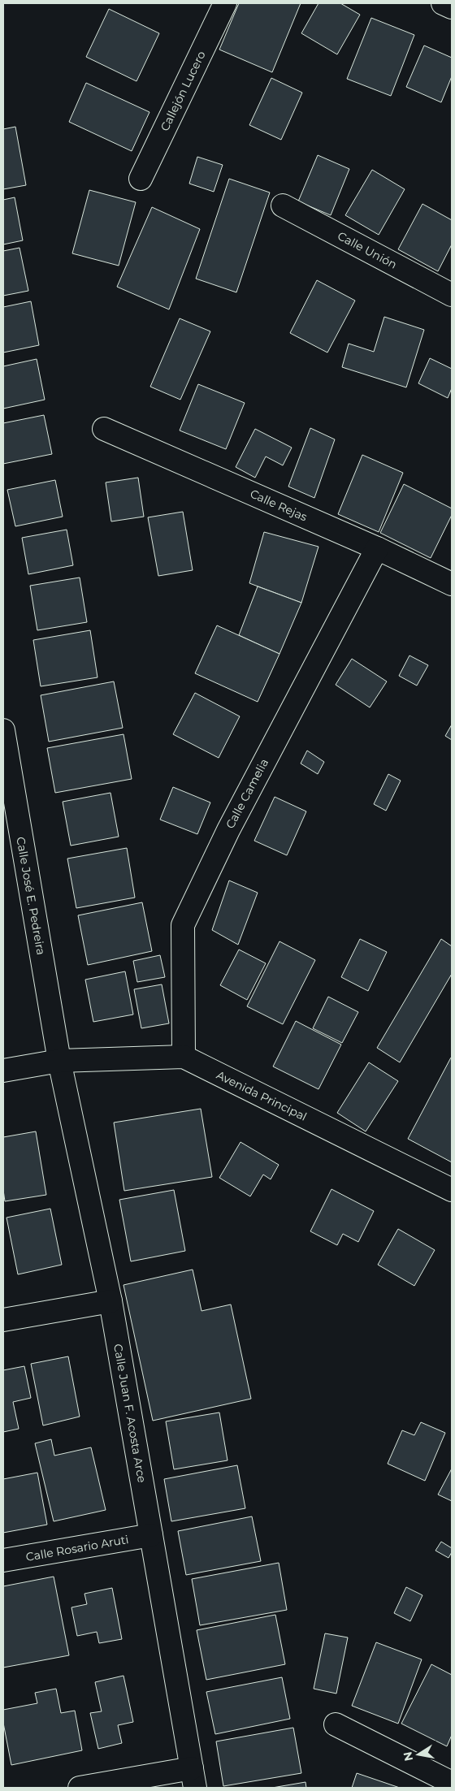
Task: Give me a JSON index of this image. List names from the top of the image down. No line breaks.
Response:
{"streets":{"street":["Callejón Lucero","Calle Unión","Calle Rejas","Calle Camelia","Calle José E. Pedreira","Avenida Principal","Calle Juan F. Acosta Arce","Calle Rosario Aruti"]},"crossings":[["Calle Rejas","Calle Camelia"],["Calle Camelia","Avenida Principal"],["Calle José E. Pedreira","Avenida Principal"],["Calle José E. Pedreira","Calle Juan F. Acosta Arce"],["Avenida Principal","Calle Juan F. Acosta Arce"],["Calle Juan F. Acosta Arce","Calle Rosario Aruti"]],"north":"left"}
